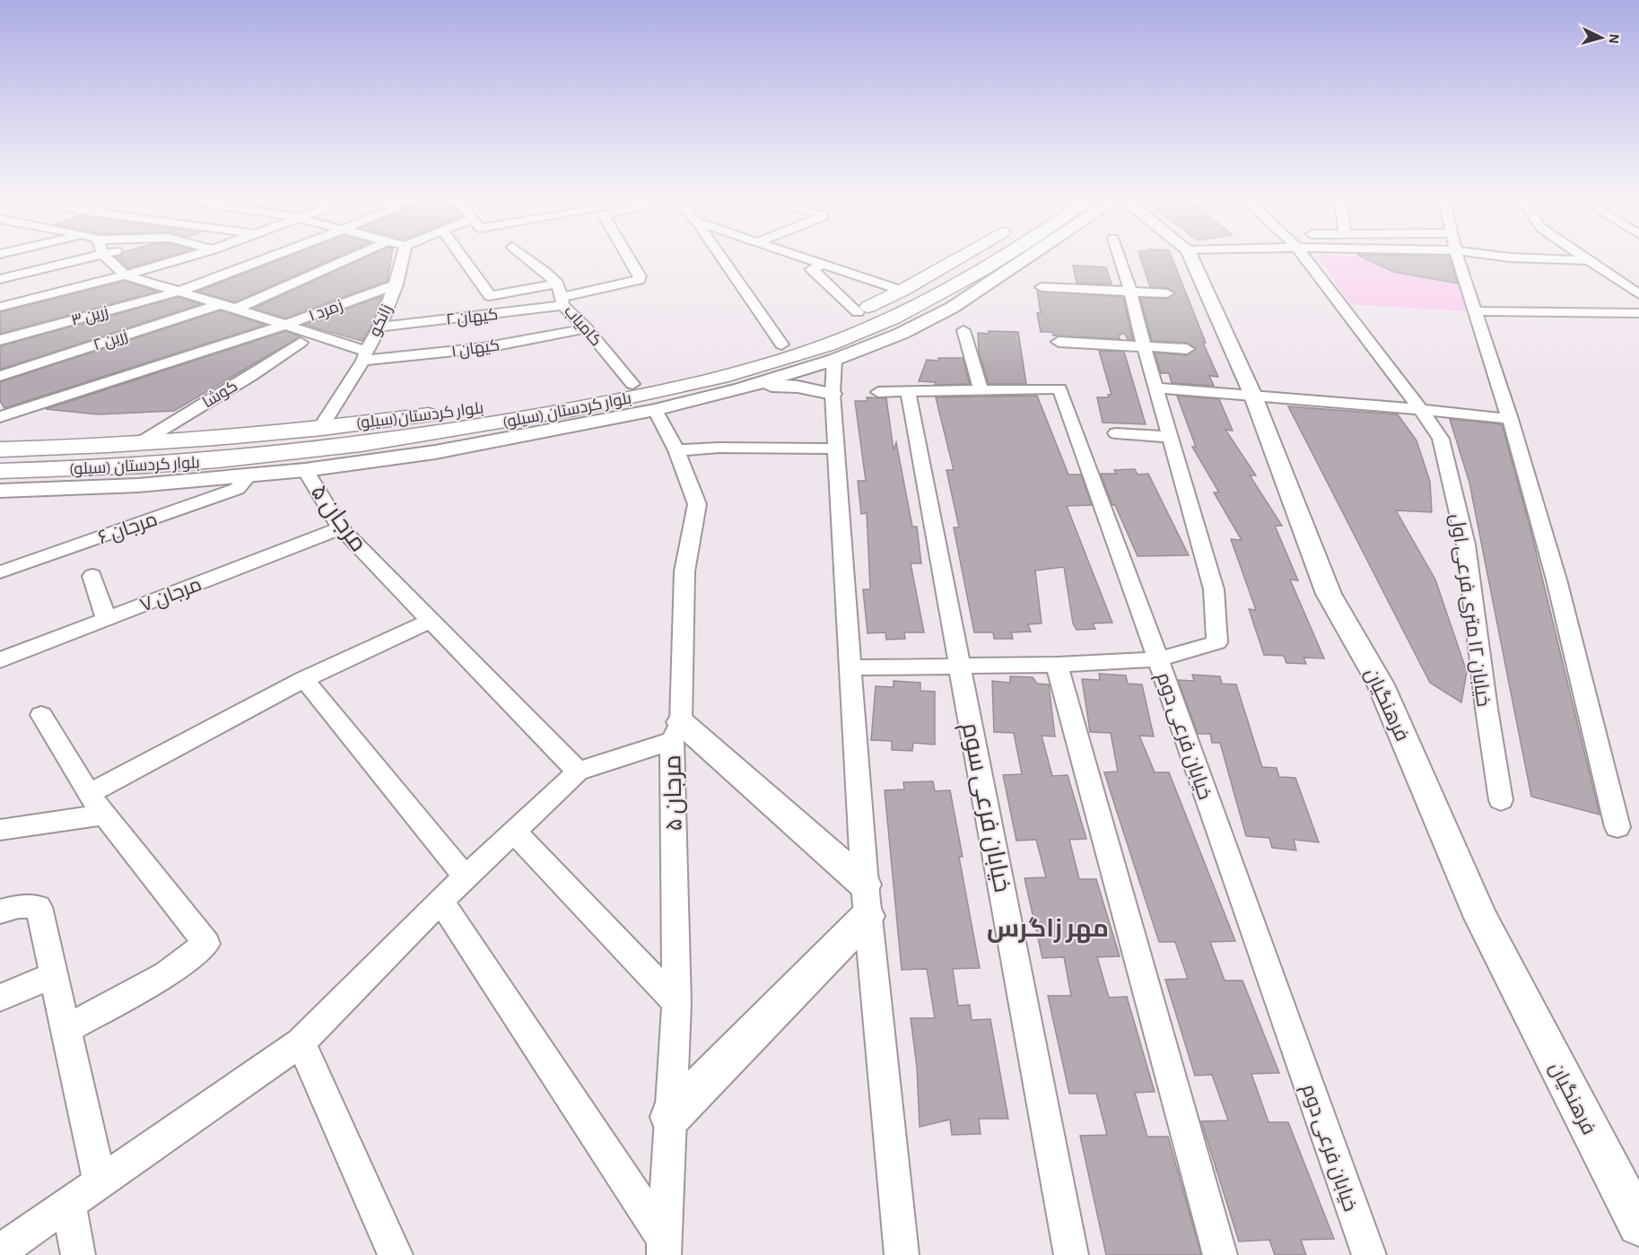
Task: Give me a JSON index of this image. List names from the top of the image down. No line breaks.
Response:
{"streets":{"main road":["بلوار کردستان (سیلو)","بلوار کردستان(سیلو)"],"street":["زمرد ۱","زرین ۳","کیهان ۲","زانکو","کامیاب","زرین ۲","کیهان ۱","کوشا","مرجان ۵","مرجان ۶","مرجان ۷","خیابان ۱۲ متری فرعی اول","فرهنگیان","خیابان فرعی دوم","خیابان فرعی سوم"]},"crossings":[["زمرد ۱","زانکو"],["کیهان ۲","زانکو"],["کیهان ۲","کامیاب"],["زانکو","کیهان ۱"],["زانکو","بلوار کردستان(سیلو)"],["کامیاب","کیهان ۱"],["کامیاب","بلوار کردستان(سیلو)"],["کوشا","بلوار کردستان(سیلو)"],["مرجان ۵","مرجان ۷"],["خیابان فرعی دوم","خیابان فرعی سوم"]],"districts":["مهر زاگرس"],"north":"right"}
